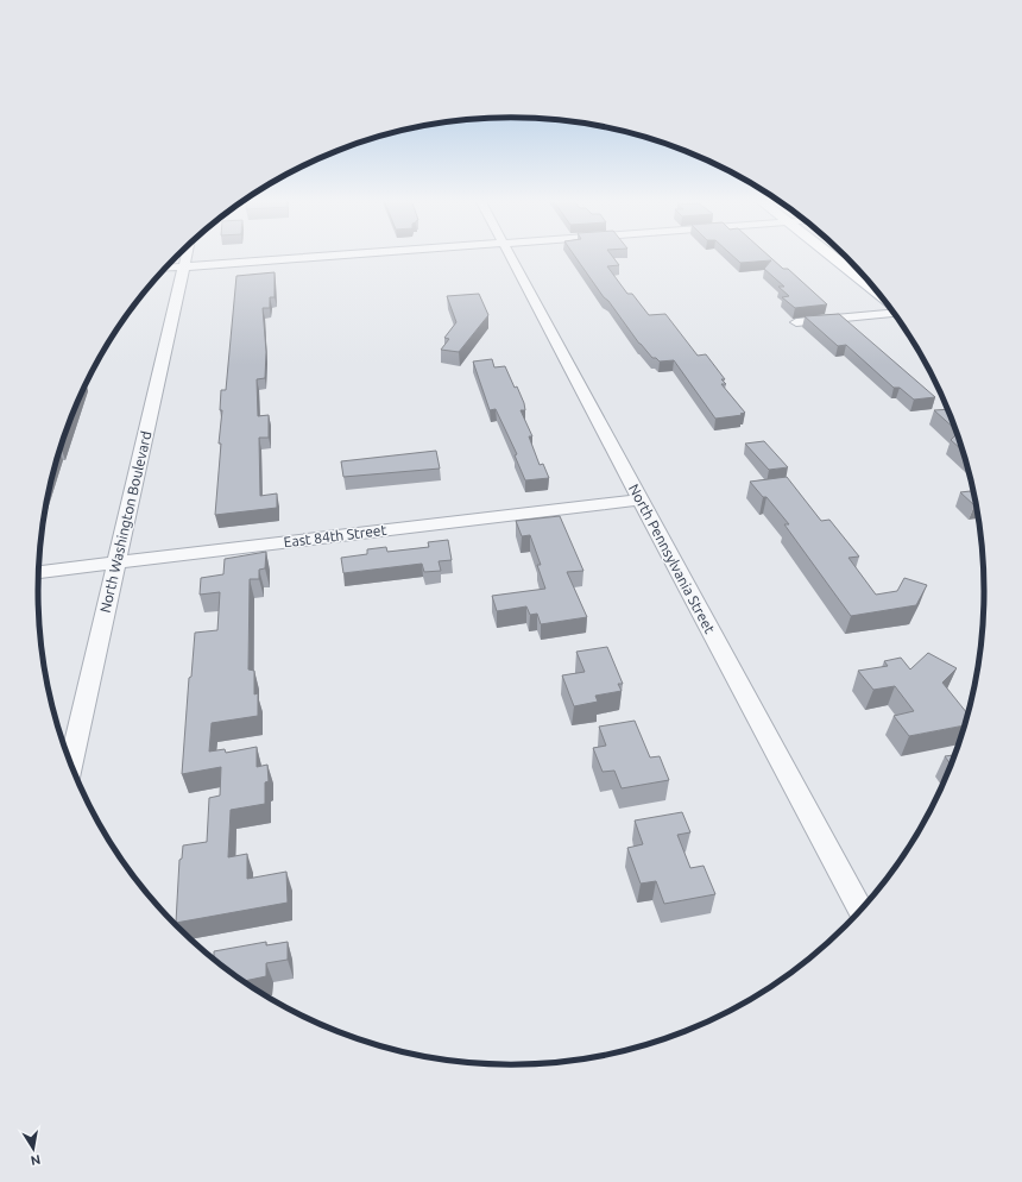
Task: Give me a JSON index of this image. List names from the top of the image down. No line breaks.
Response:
{"streets":{"street":["North Washington Boulevard","East 84th Street","North Pennsylvania Street"]},"crossings":[["North Washington Boulevard","East 84th Street"],["East 84th Street","North Pennsylvania Street"]],"north":"bottom"}
